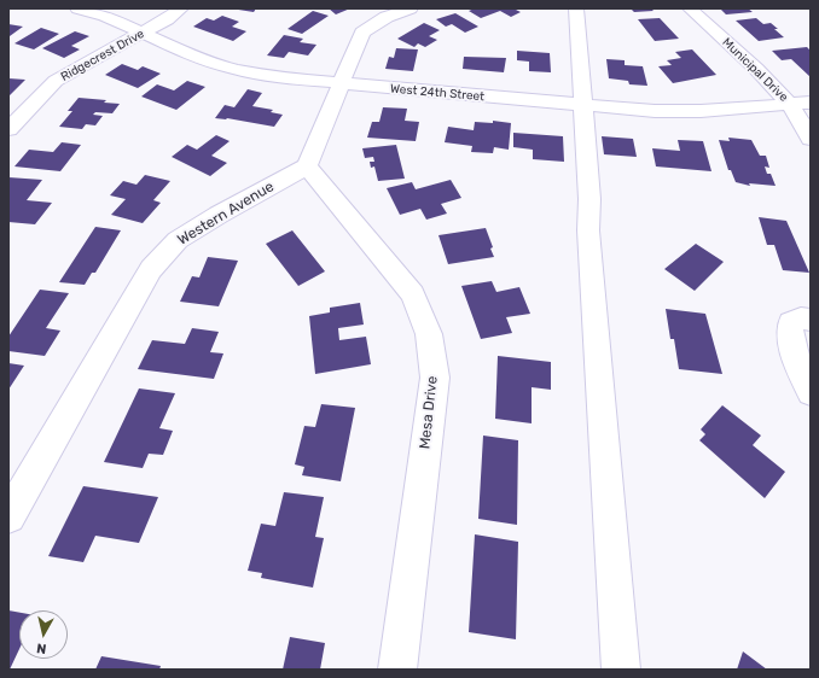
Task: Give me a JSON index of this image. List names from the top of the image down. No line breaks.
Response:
{"streets":{"street":["Ridgecrest Drive","Municipal Drive","West 24th Street","Western Avenue","Mesa Drive"]},"crossings":[["Ridgecrest Drive","West 24th Street"],["Municipal Drive","West 24th Street"],["Western Avenue","Mesa Drive"]],"north":"bottom"}
